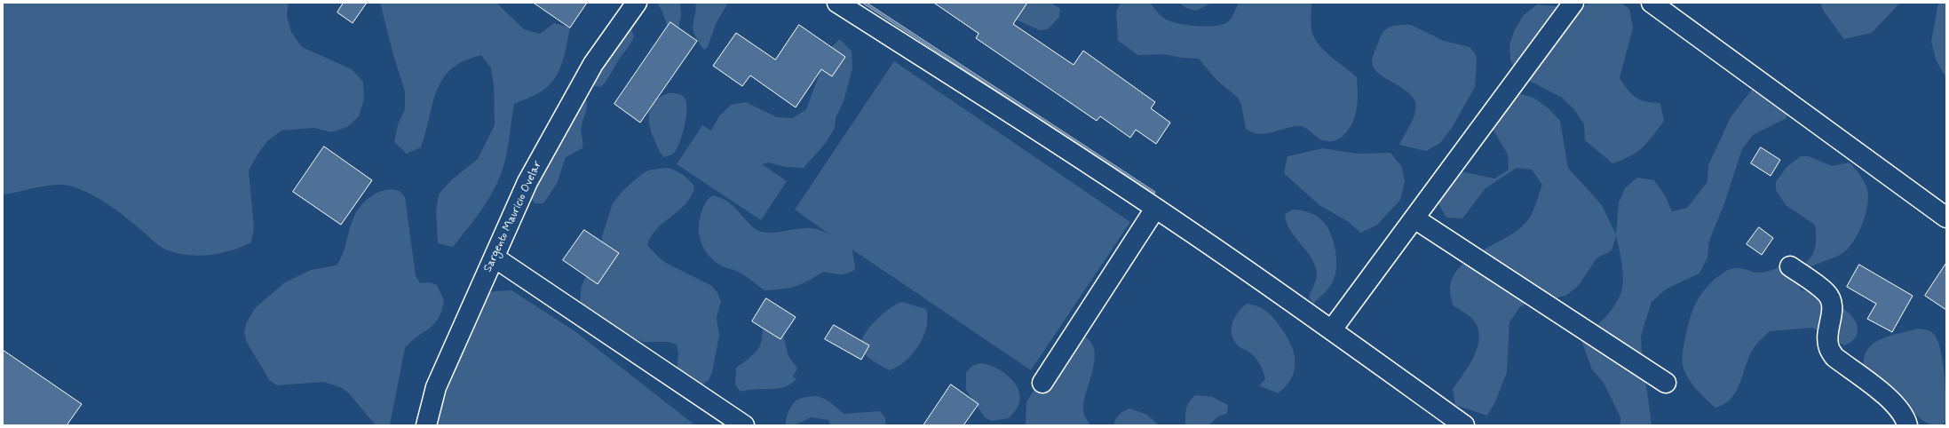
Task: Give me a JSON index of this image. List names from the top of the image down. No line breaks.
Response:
{"streets":{"street":["Sargento Mauricio Ovelar"]}}
